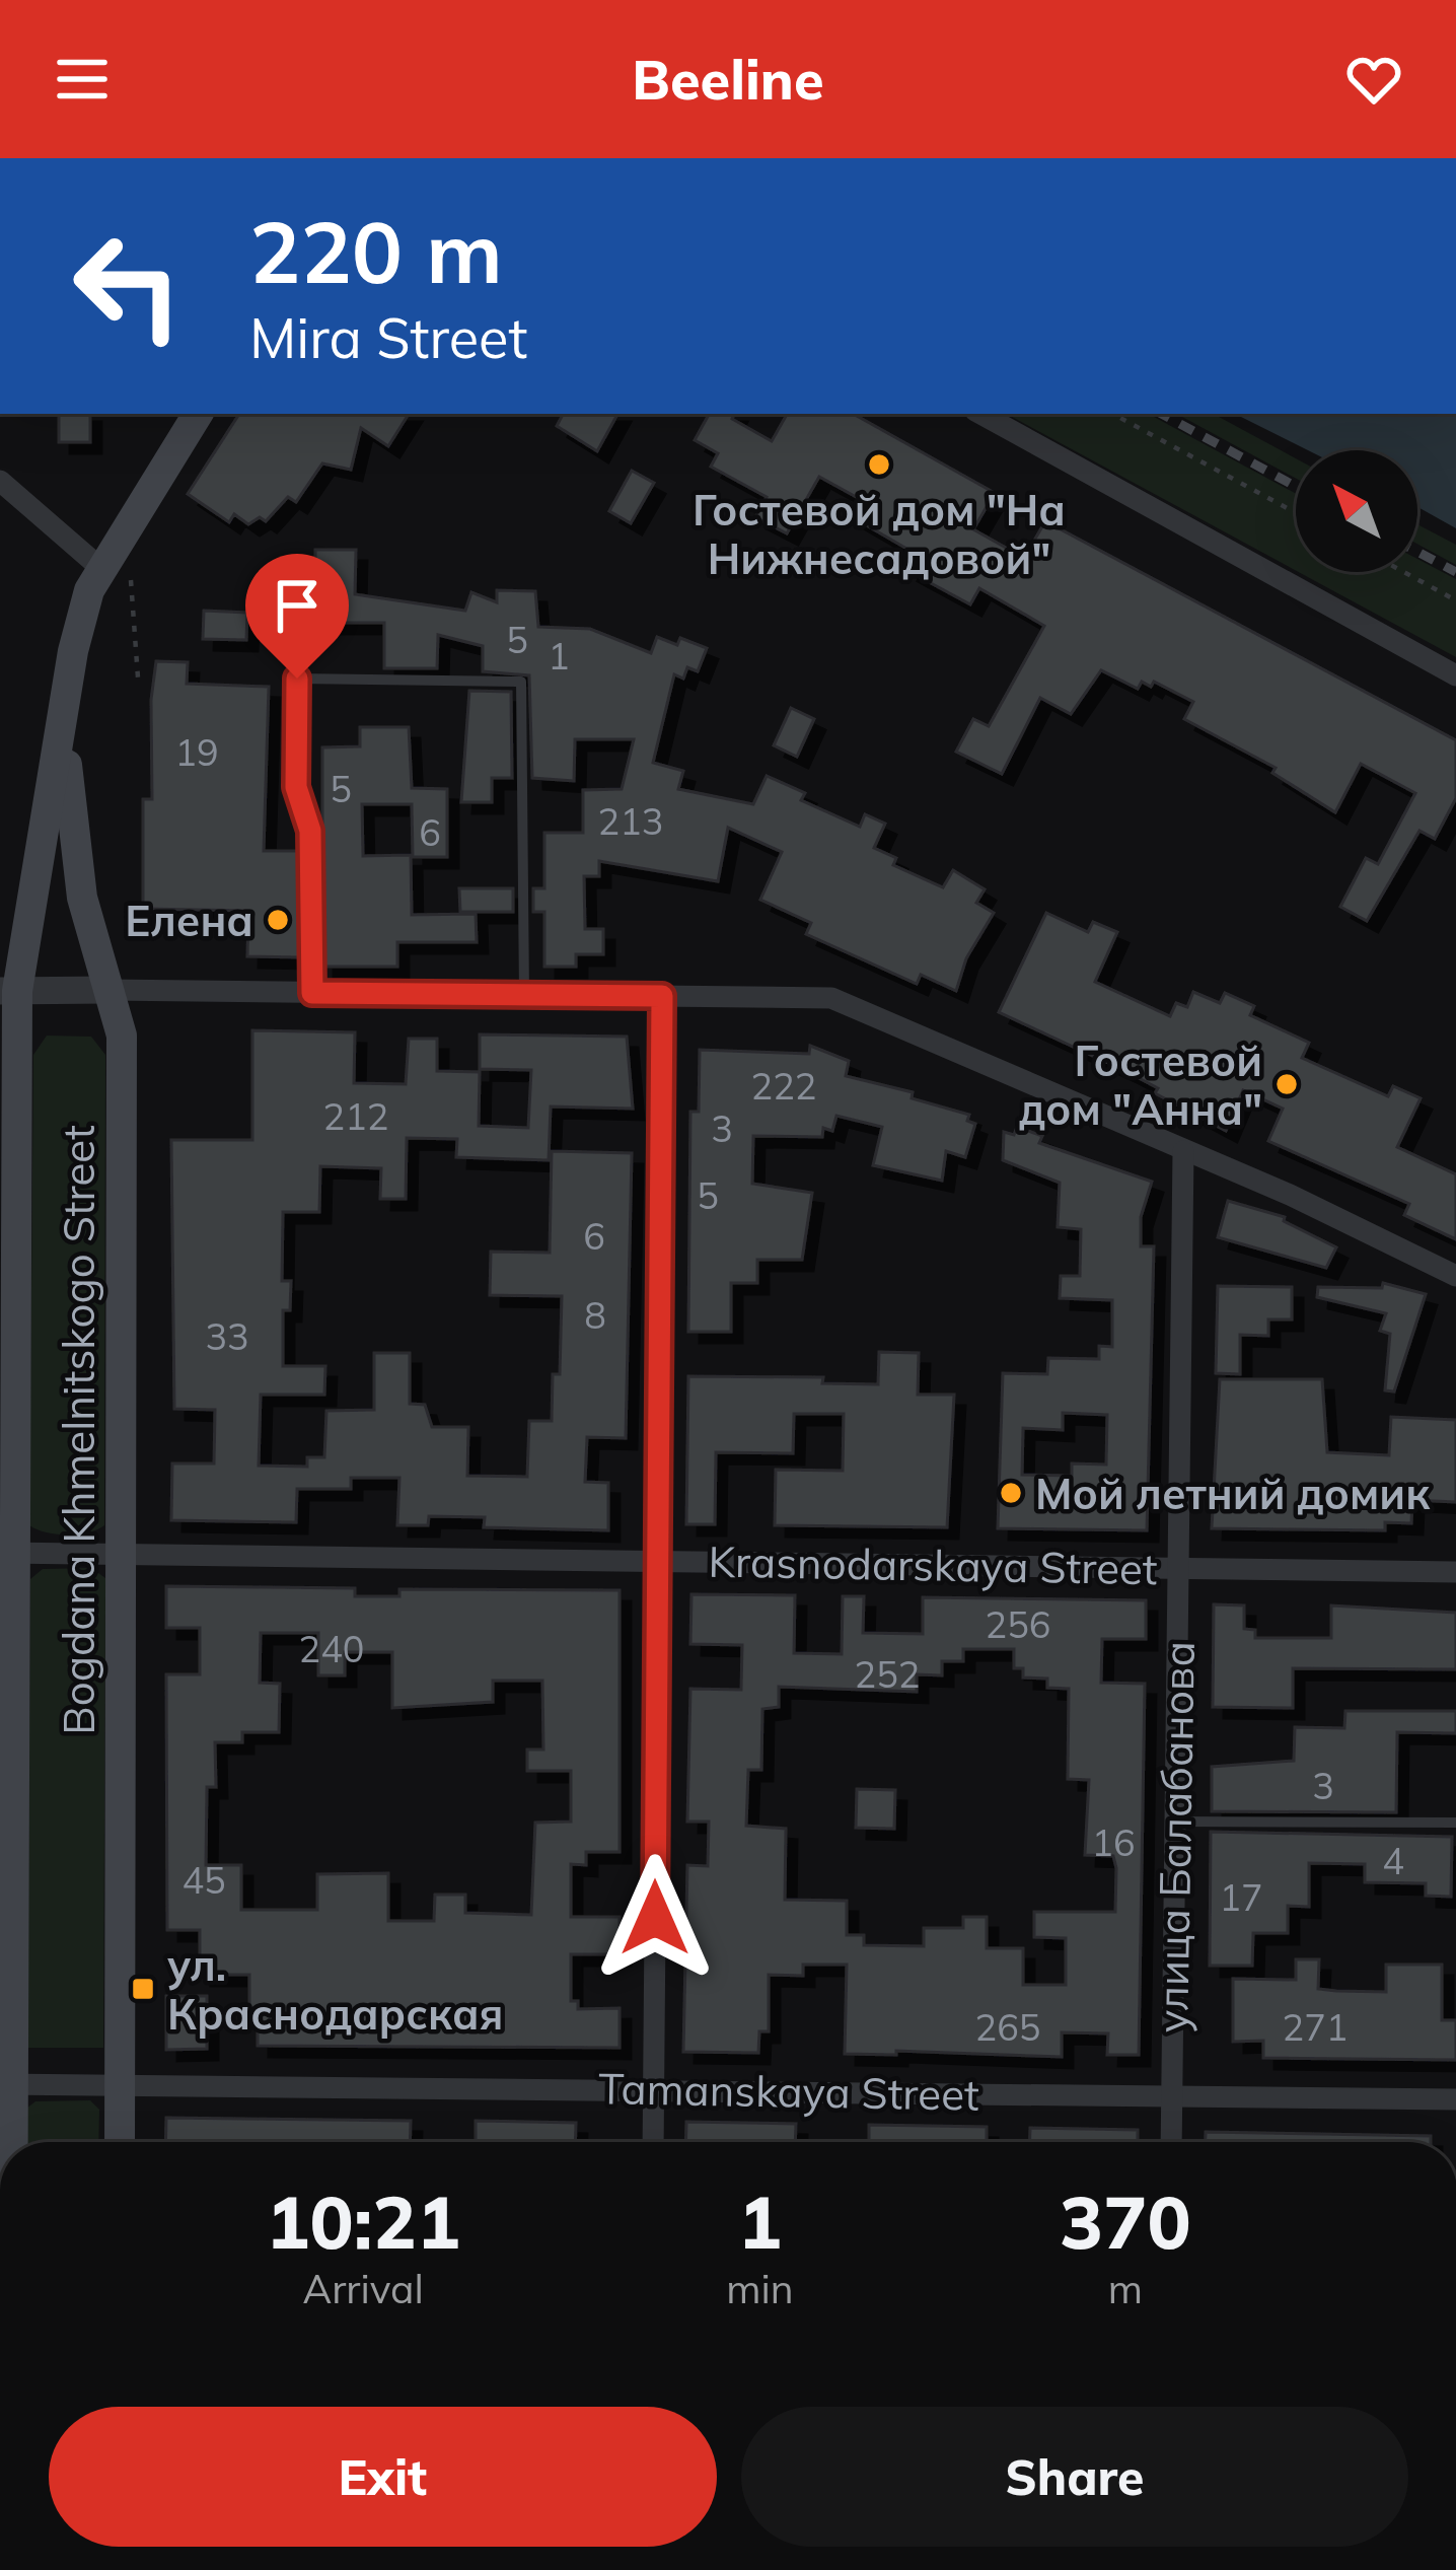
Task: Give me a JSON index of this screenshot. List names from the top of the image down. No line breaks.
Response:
{"streets":{"main road":["Bogdana Khmelnitskogo Street"],"street":["Krasnodarskaya Street","улица Балабанова","Tamanskaya Street"]},"crossings":[["Bogdana Khmelnitskogo Street","Krasnodarskaya Street"],["Bogdana Khmelnitskogo Street","Tamanskaya Street"],["Krasnodarskaya Street","улица Балабанова"],["улица Балабанова","Tamanskaya Street"]],"places":{"other":["Гостевой дом \"На Нижнесадовой\"","Елена","Гостевой дом \"Анна\"","Мой летний домик"],"transit":["ул. Краснодарская"]},"house_numbers":["5","1","19","5","213","6","222","212","3","5","6","8","33","256","240","252","3","16","4","45","17","265","271"],"north":"top left","page":{"header":"Beeline","turn":["220 m","Mira Street"],"eta":["10:21","Arrival","1","min","370","m"],"buttons":["Exit","Share"]}}
